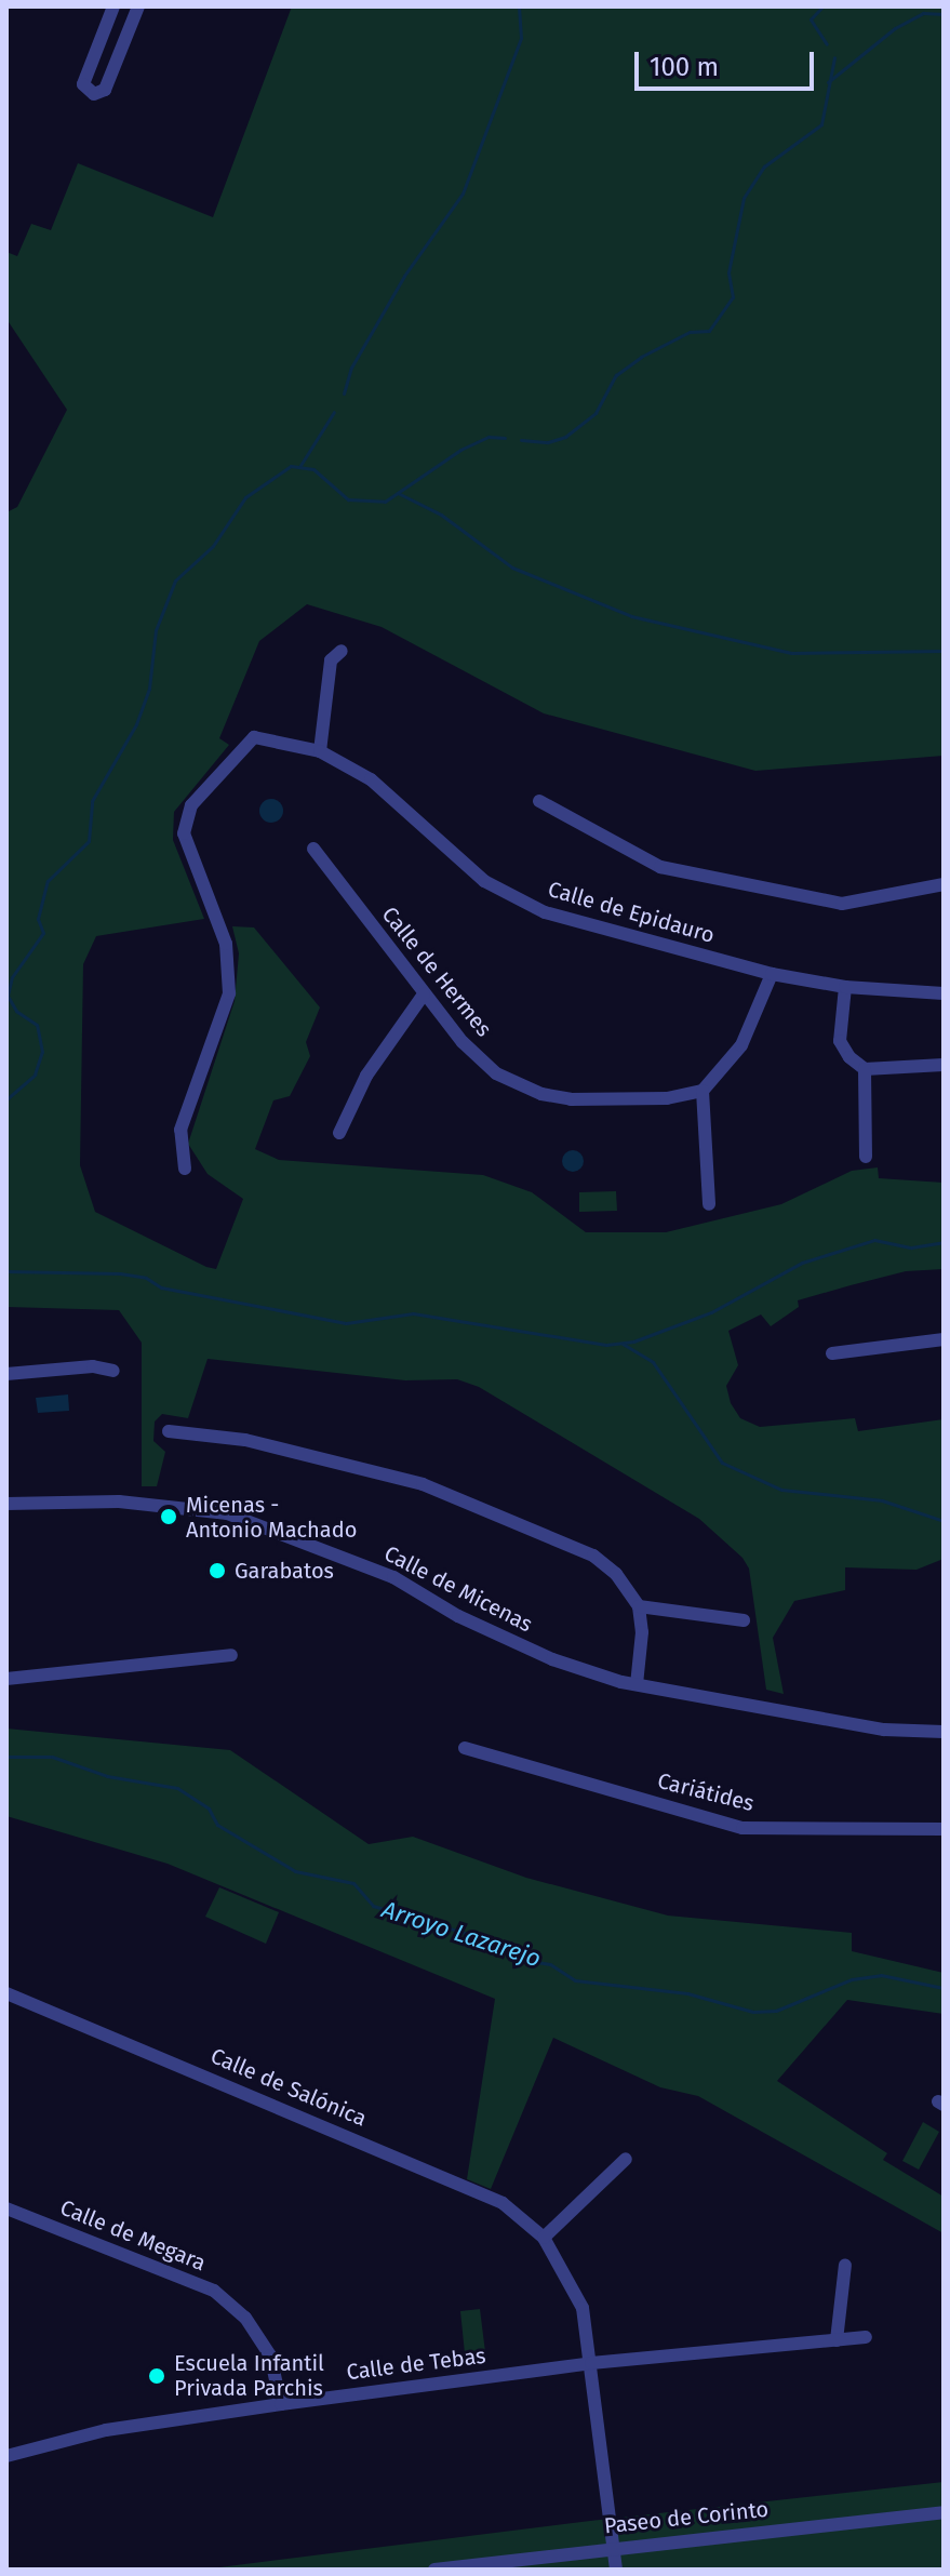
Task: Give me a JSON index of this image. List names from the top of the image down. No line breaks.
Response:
{"streets":{"street":["Calle de Epidauro","Calle de Hermes","Calle de Micenas","Cariátides","Calle de Salónica","Calle de Megara","Calle de Tebas","Paseo de Corinto"]},"crossings":[["Calle de Salónica","Calle de Tebas"],["Calle de Salónica","Paseo de Corinto"],["Calle de Megara","Calle de Tebas"]],"water":["Arroyo Lazarejo"],"places":["Micenas - Antonio Machado","Garabatos","Escuela Infantil Privada Parchis"],"scale_bar":"100 m"}
